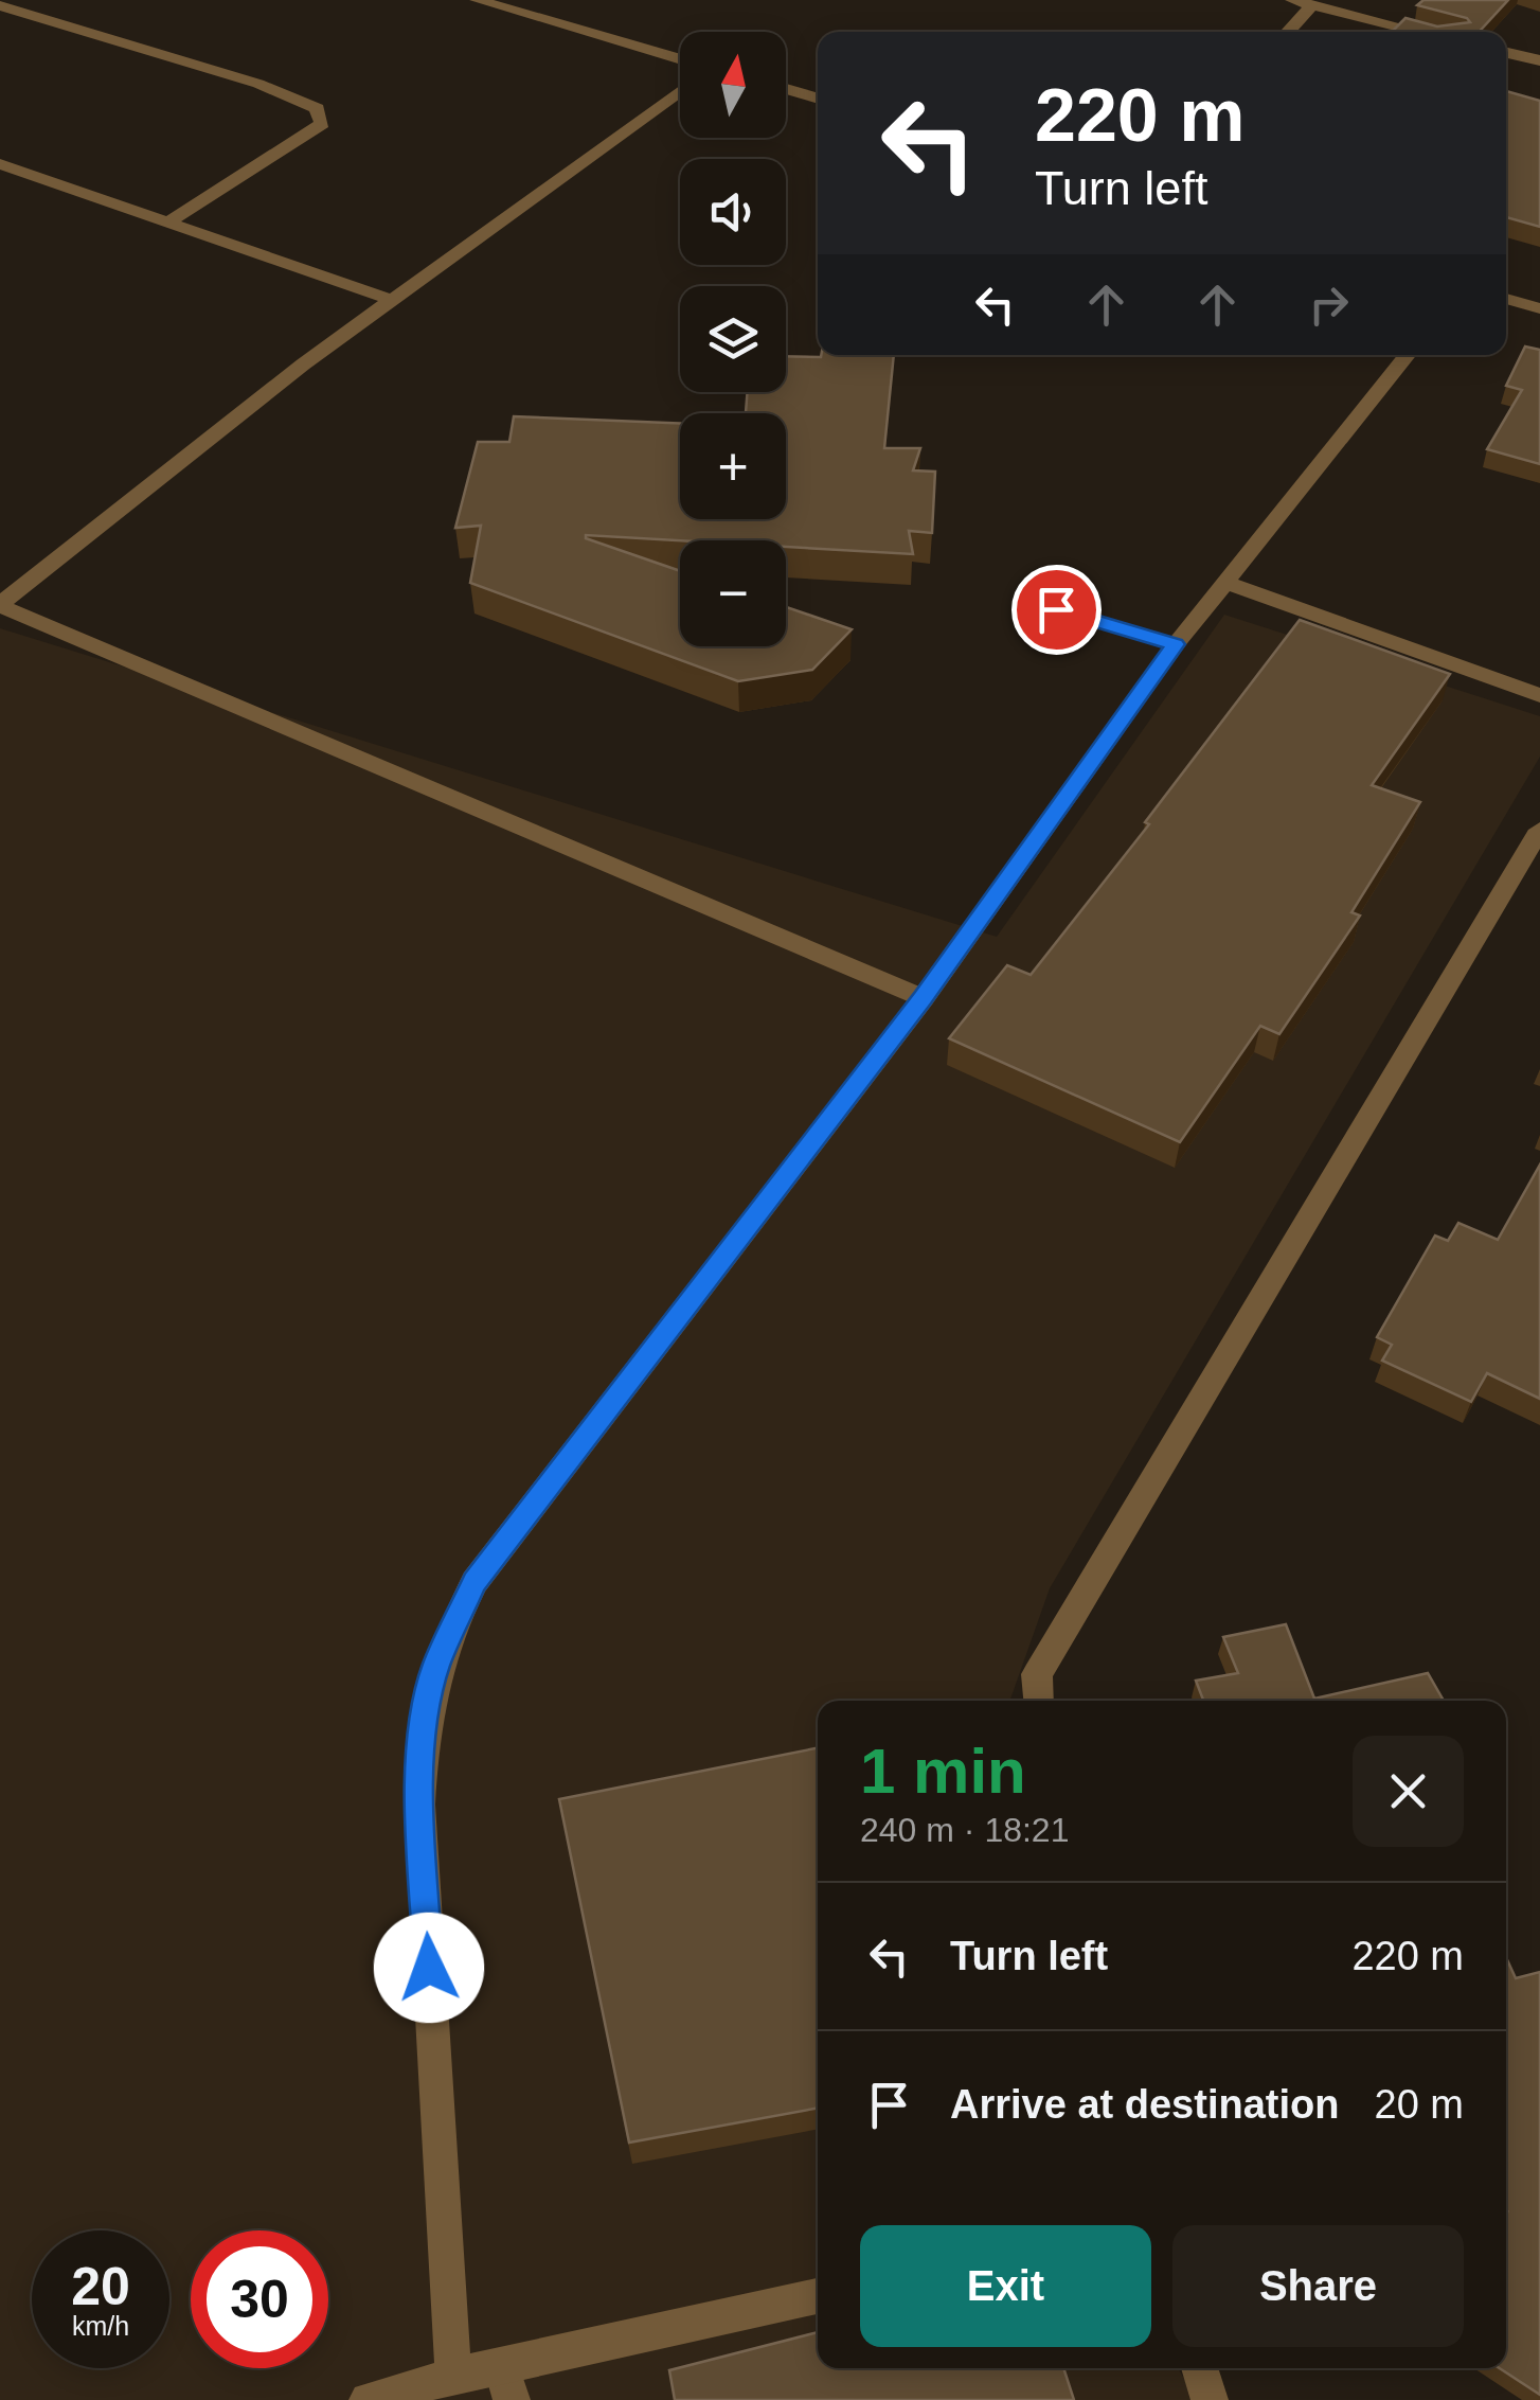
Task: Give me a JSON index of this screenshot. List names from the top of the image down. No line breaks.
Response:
{"north":"top","page":{"map_buttons":["+","−"],"turn":["220 m","Turn left"],"heading":["1 min","240 m · 18:21"],"list":[{"name":"Turn left","value":"220 m"},{"name":"Arrive at destination","value":"20 m"}],"buttons":["Exit","Share"],"speed":"20 km/h","limit":"30"}}
